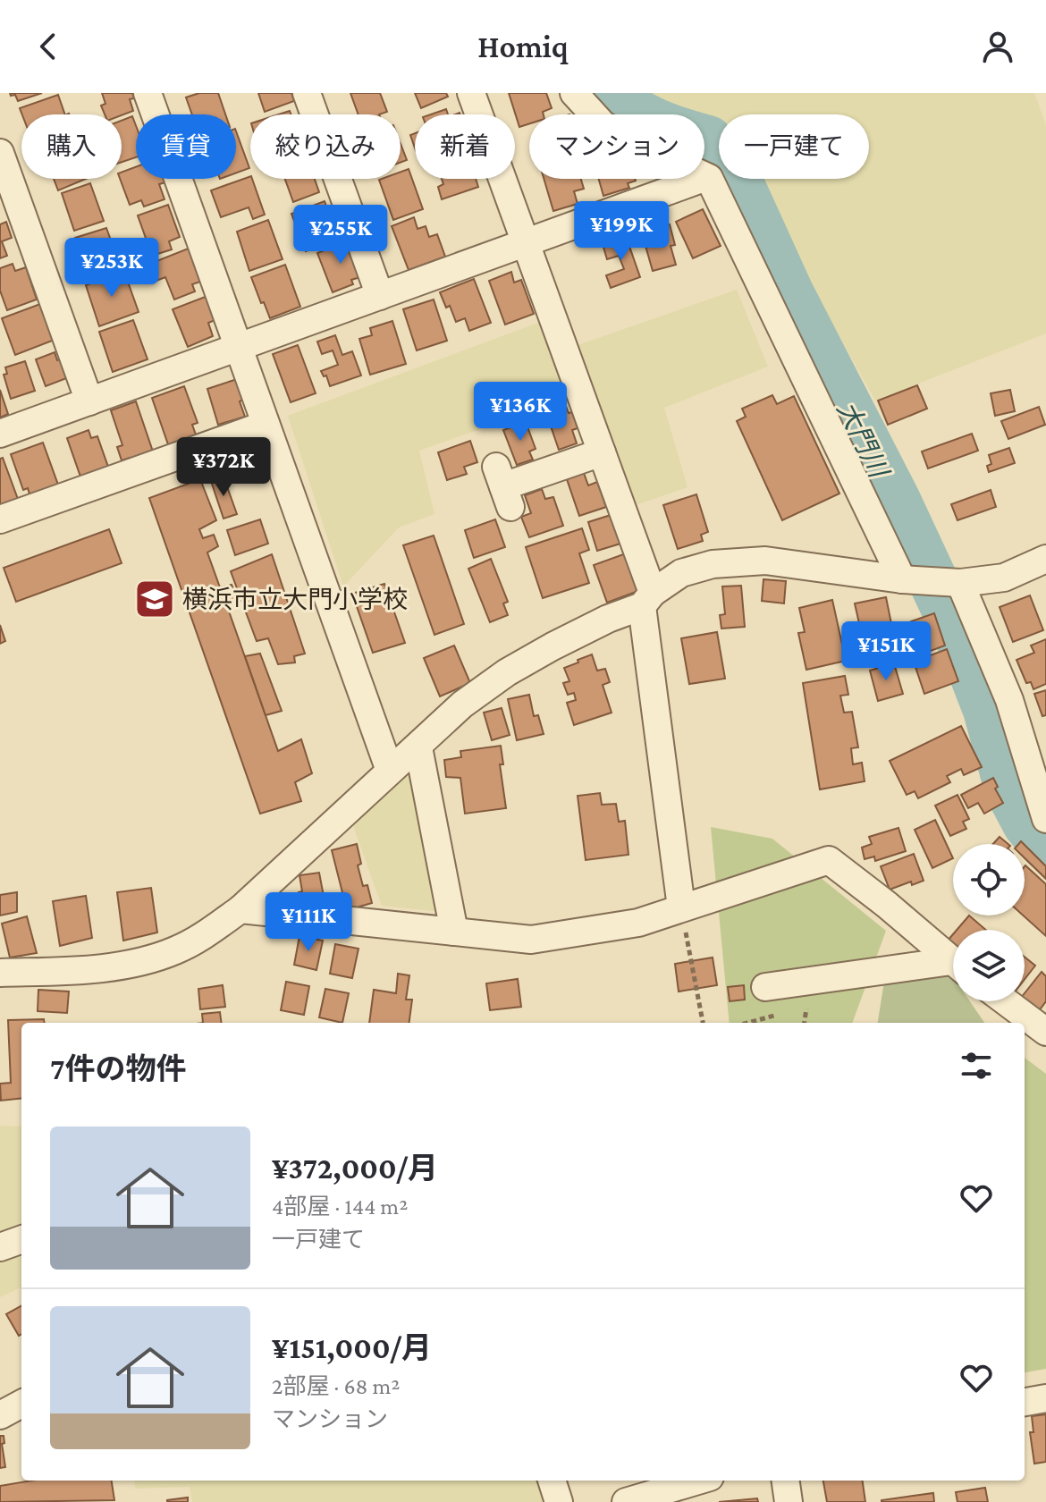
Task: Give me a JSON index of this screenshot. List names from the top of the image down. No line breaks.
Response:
{"water":["大門川"],"places":{"school or university":["横浜市立大門小学校"]},"page":{"header":"Homiq","chip":["購入","賃貸","絞り込み","新着","マンション","一戸建て"],"price":["¥199K","¥255K","¥253K","¥136K","¥372K","¥151K","¥111K"],"heading":"7件の物件","list":[{"name":"¥372,000/月","note":"4部屋 · 144 m² · 一戸建て"},{"name":"¥151,000/月","note":"2部屋 · 68 m² · マンション"}]}}
